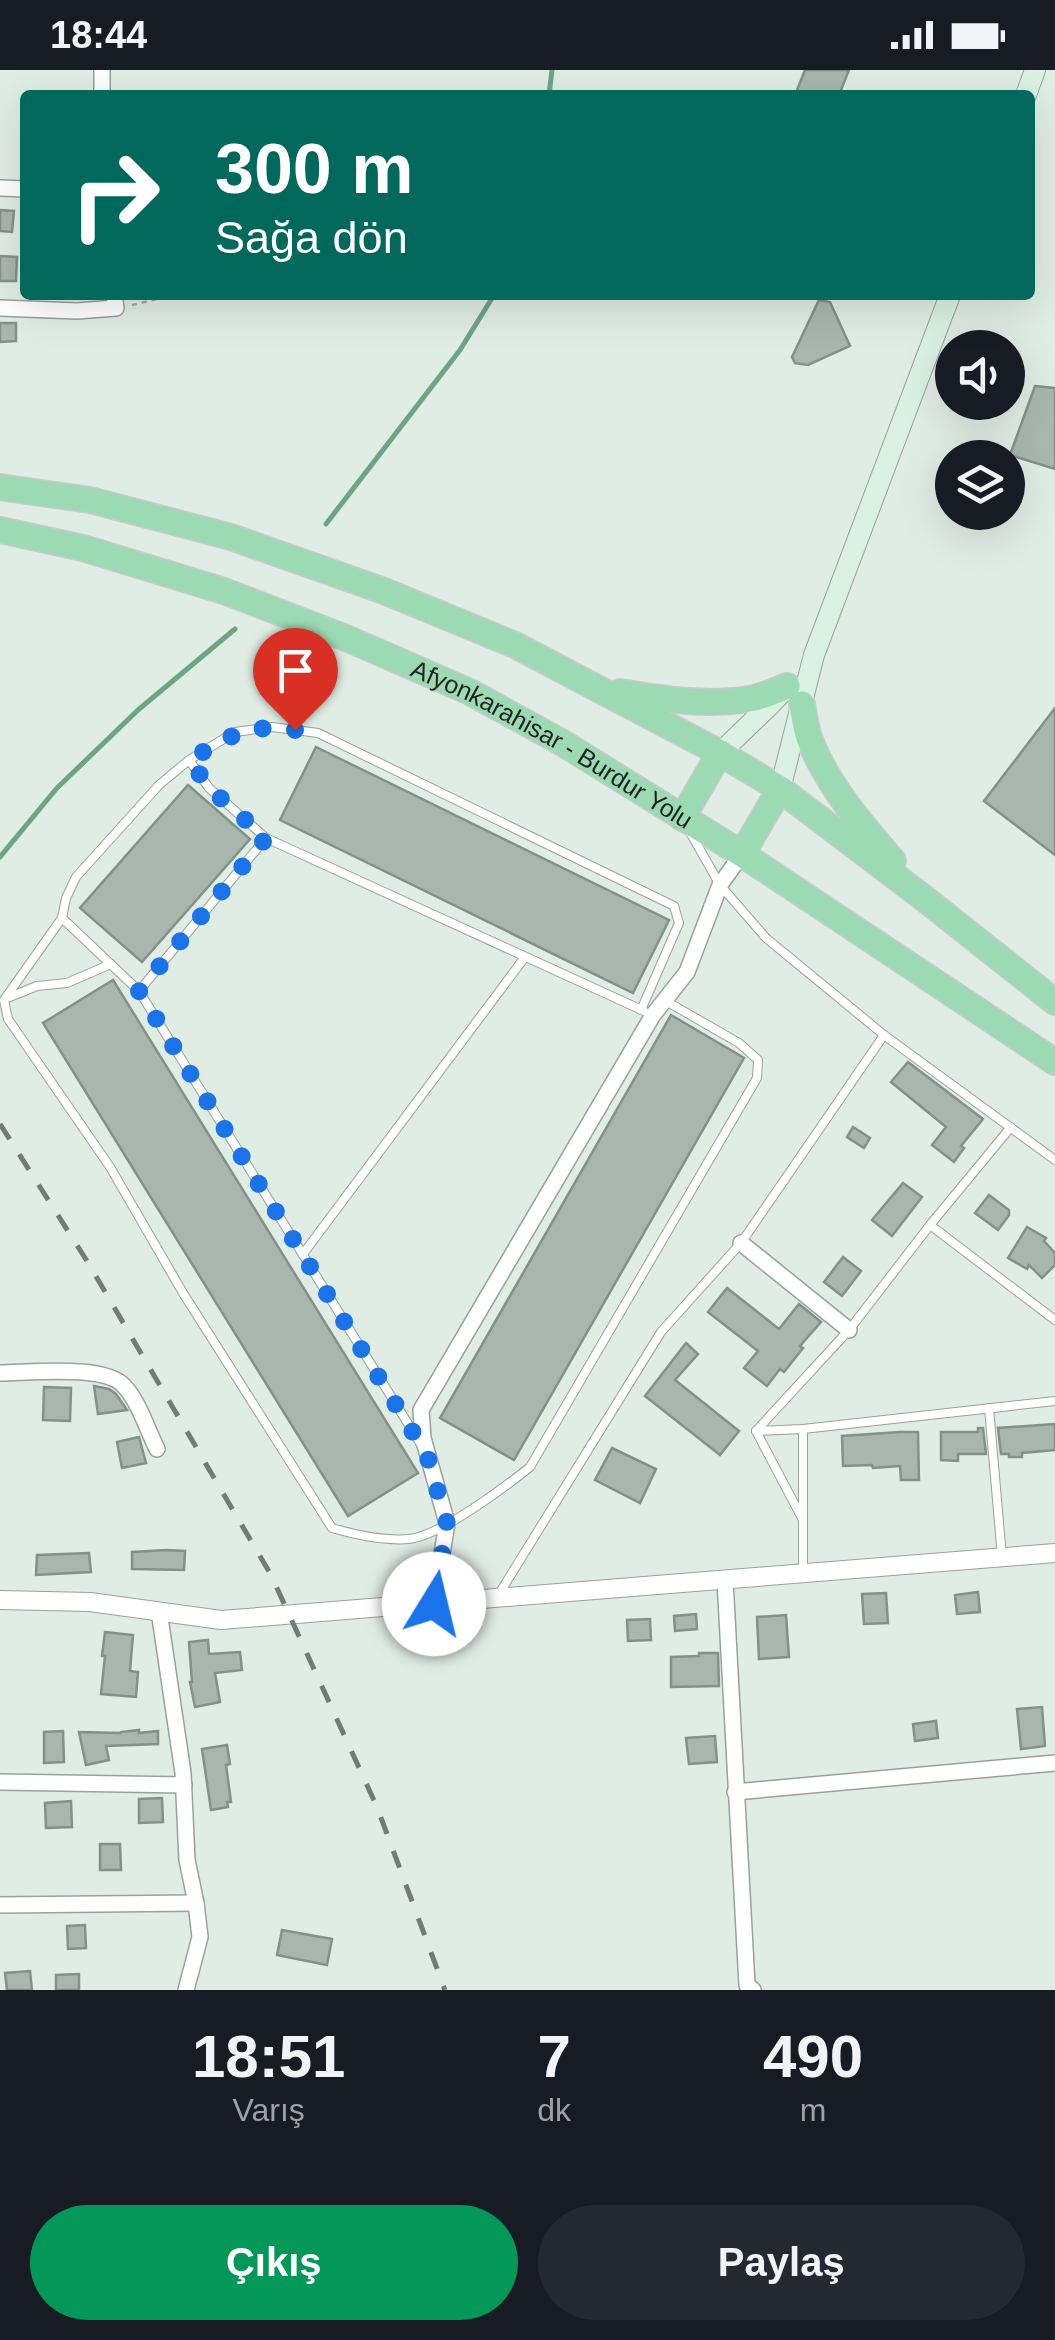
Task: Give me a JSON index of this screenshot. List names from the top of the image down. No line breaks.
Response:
{"streets":{"highway":["Afyonkarahisar - Burdur Yolu"]},"page":{"status":"18:44","turn":["300 m","Sağa dön"],"eta":["18:51","Varış","7","dk","490","m"],"buttons":["Çıkış","Paylaş"]}}
